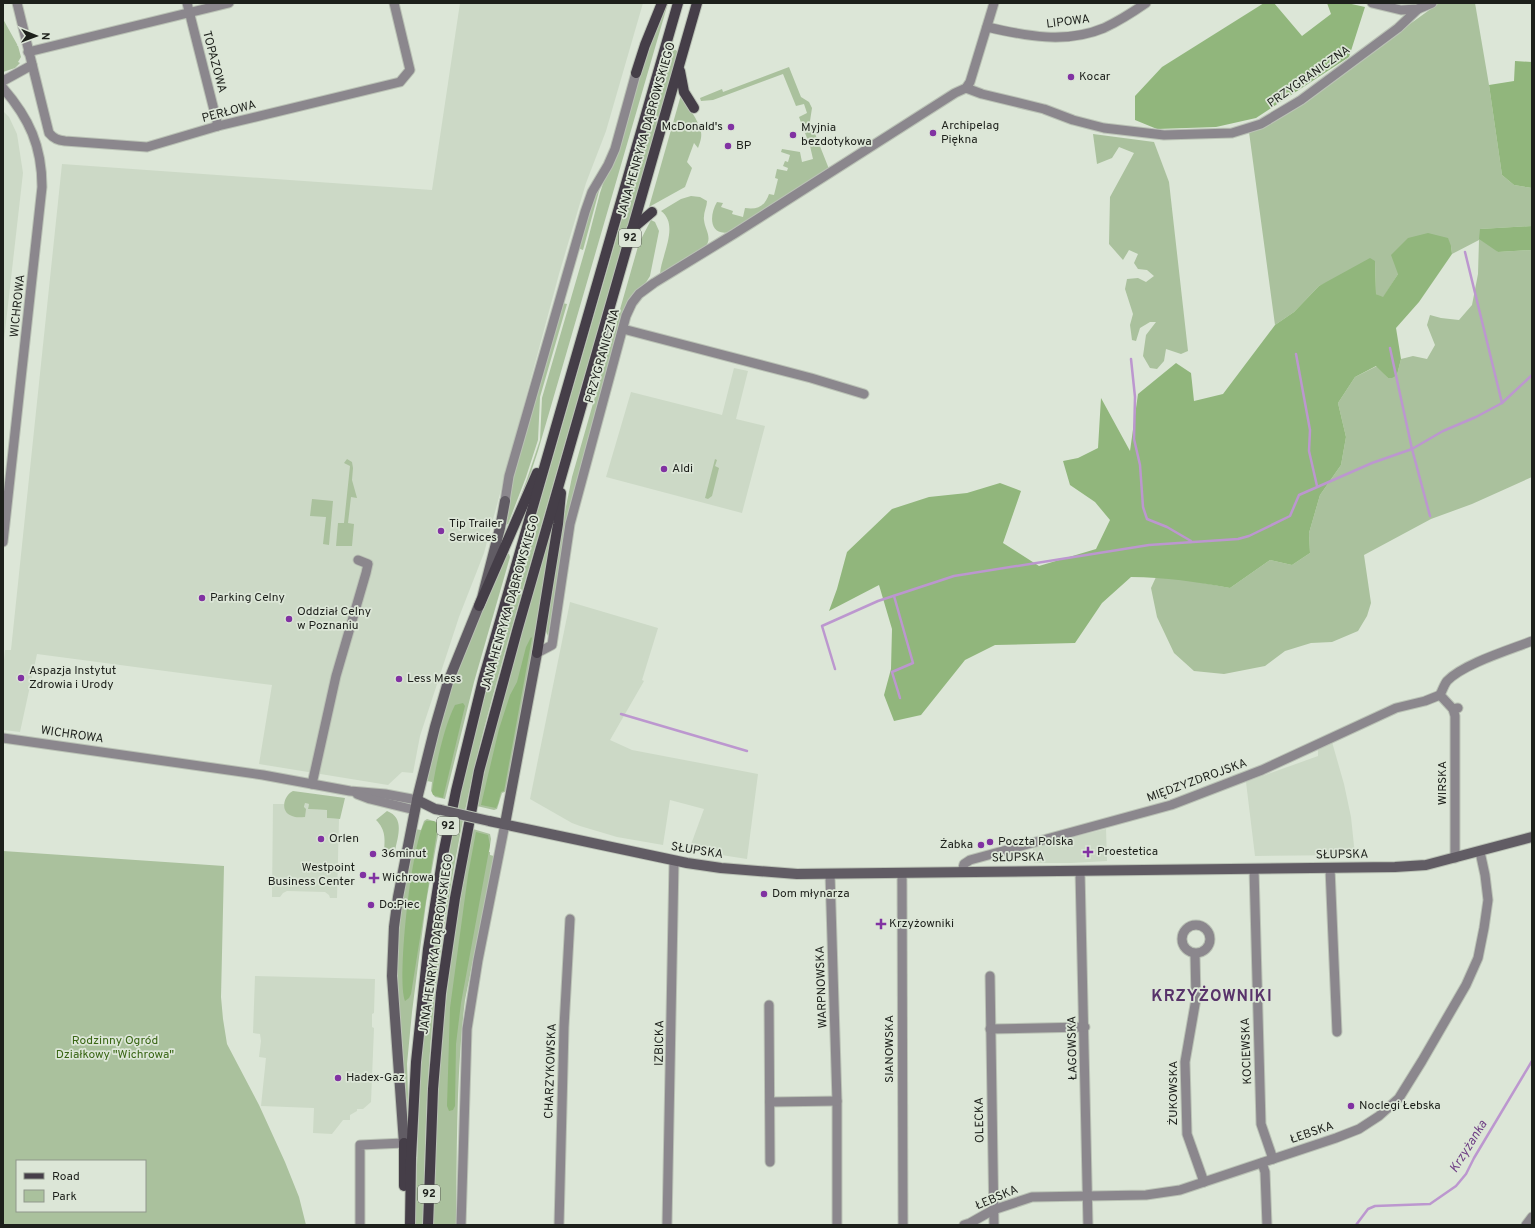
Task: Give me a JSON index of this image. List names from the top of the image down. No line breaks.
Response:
{"streets":{"main road":["JANA HENRYKA DĄBROWSKIEGO","92"],"street":["LIPOWA","TOPAZOWA","PRZYGRANICZNA","PERŁOWA","WICHROWA","MIĘDZYZDROJSKA","WIRSKA","SŁUPSKA","WARPNOWSKA","IZBICKA","ŁAGOWSKA","SIANOWSKA","KOCIEWSKA","CHARZYKOWSKA","ŻUKOWSKA","OLECKA","ŁEBSKA"]},"crossings":[["TOPAZOWA","PERŁOWA"],["WICHROWA","SŁUPSKA"],["MIĘDZYZDROJSKA","WIRSKA"],["MIĘDZYZDROJSKA","SŁUPSKA"],["WIRSKA","SŁUPSKA"],["SŁUPSKA","WARPNOWSKA"],["SŁUPSKA","IZBICKA"],["SŁUPSKA","ŁAGOWSKA"],["SŁUPSKA","SIANOWSKA"],["SŁUPSKA","KOCIEWSKA"],["SŁUPSKA","ŁEBSKA"],["ŁAGOWSKA","ŁEBSKA"],["KOCIEWSKA","ŁEBSKA"],["ŻUKOWSKA","ŁEBSKA"],["OLECKA","ŁEBSKA"]],"districts":["KRZYŻOWNIKI"],"water":["Krzyżanka"],"parks":["Rodzinny Ogród Działkowy \"Wichrowa\""],"places":{"other":["Kocar","McDonald's","Archipelag Piękna","Myjnia bezdotykowa","BP","Aldi","Tip Trailer Serwices","Parking Celny","Oddział Celny w Poznaniu","Aspazja Instytut Zdrowia i Urody","Less Mess","Orlen","Poczta Polska","Żabka","36minut","Westpoint Business Center","Dom młynarza","Do:Piec","Hadex-Gaz","Noclegi Łebska"],"health":["Proestetica","Wichrowa","Krzyżowniki"]},"legend":["Road","Park"],"north":"right"}
